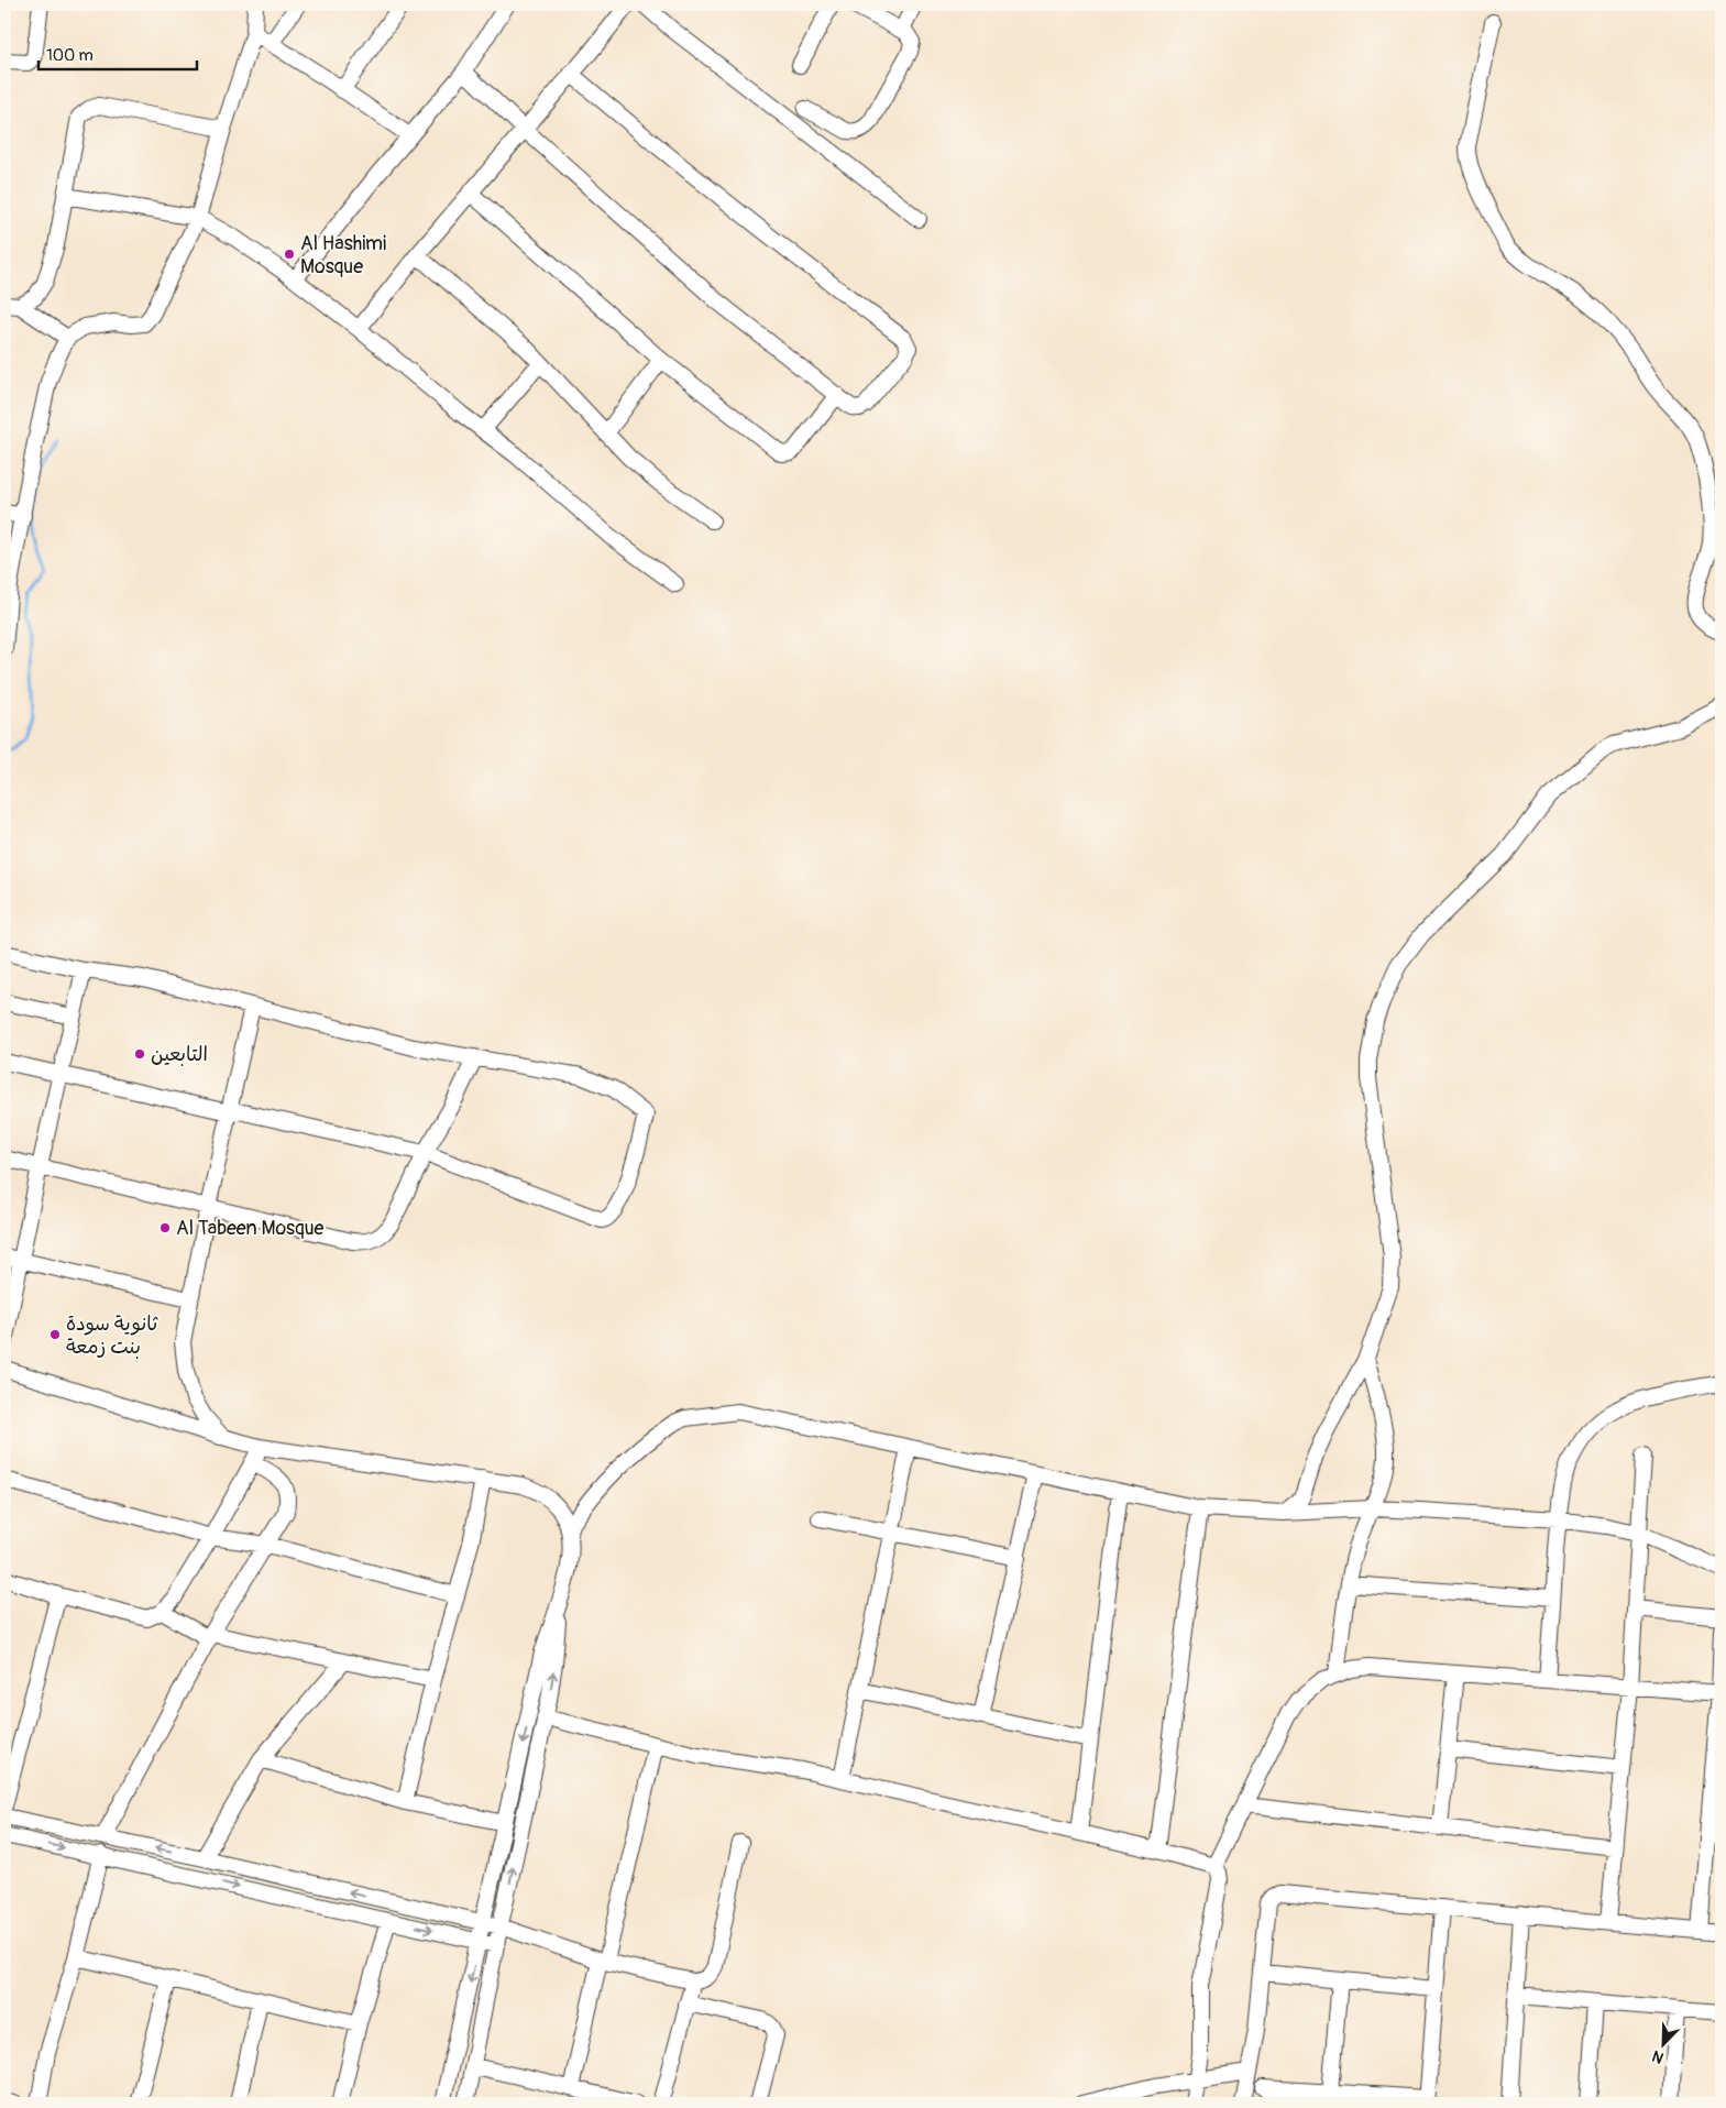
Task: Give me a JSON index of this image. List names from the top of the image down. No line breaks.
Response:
{"places":["Al Hashimi Mosque","التابعين","Al Tabeen Mosque","ثانوية سودة بنت زمعة"],"scale_bar":"100 m","north":"bottom left"}
